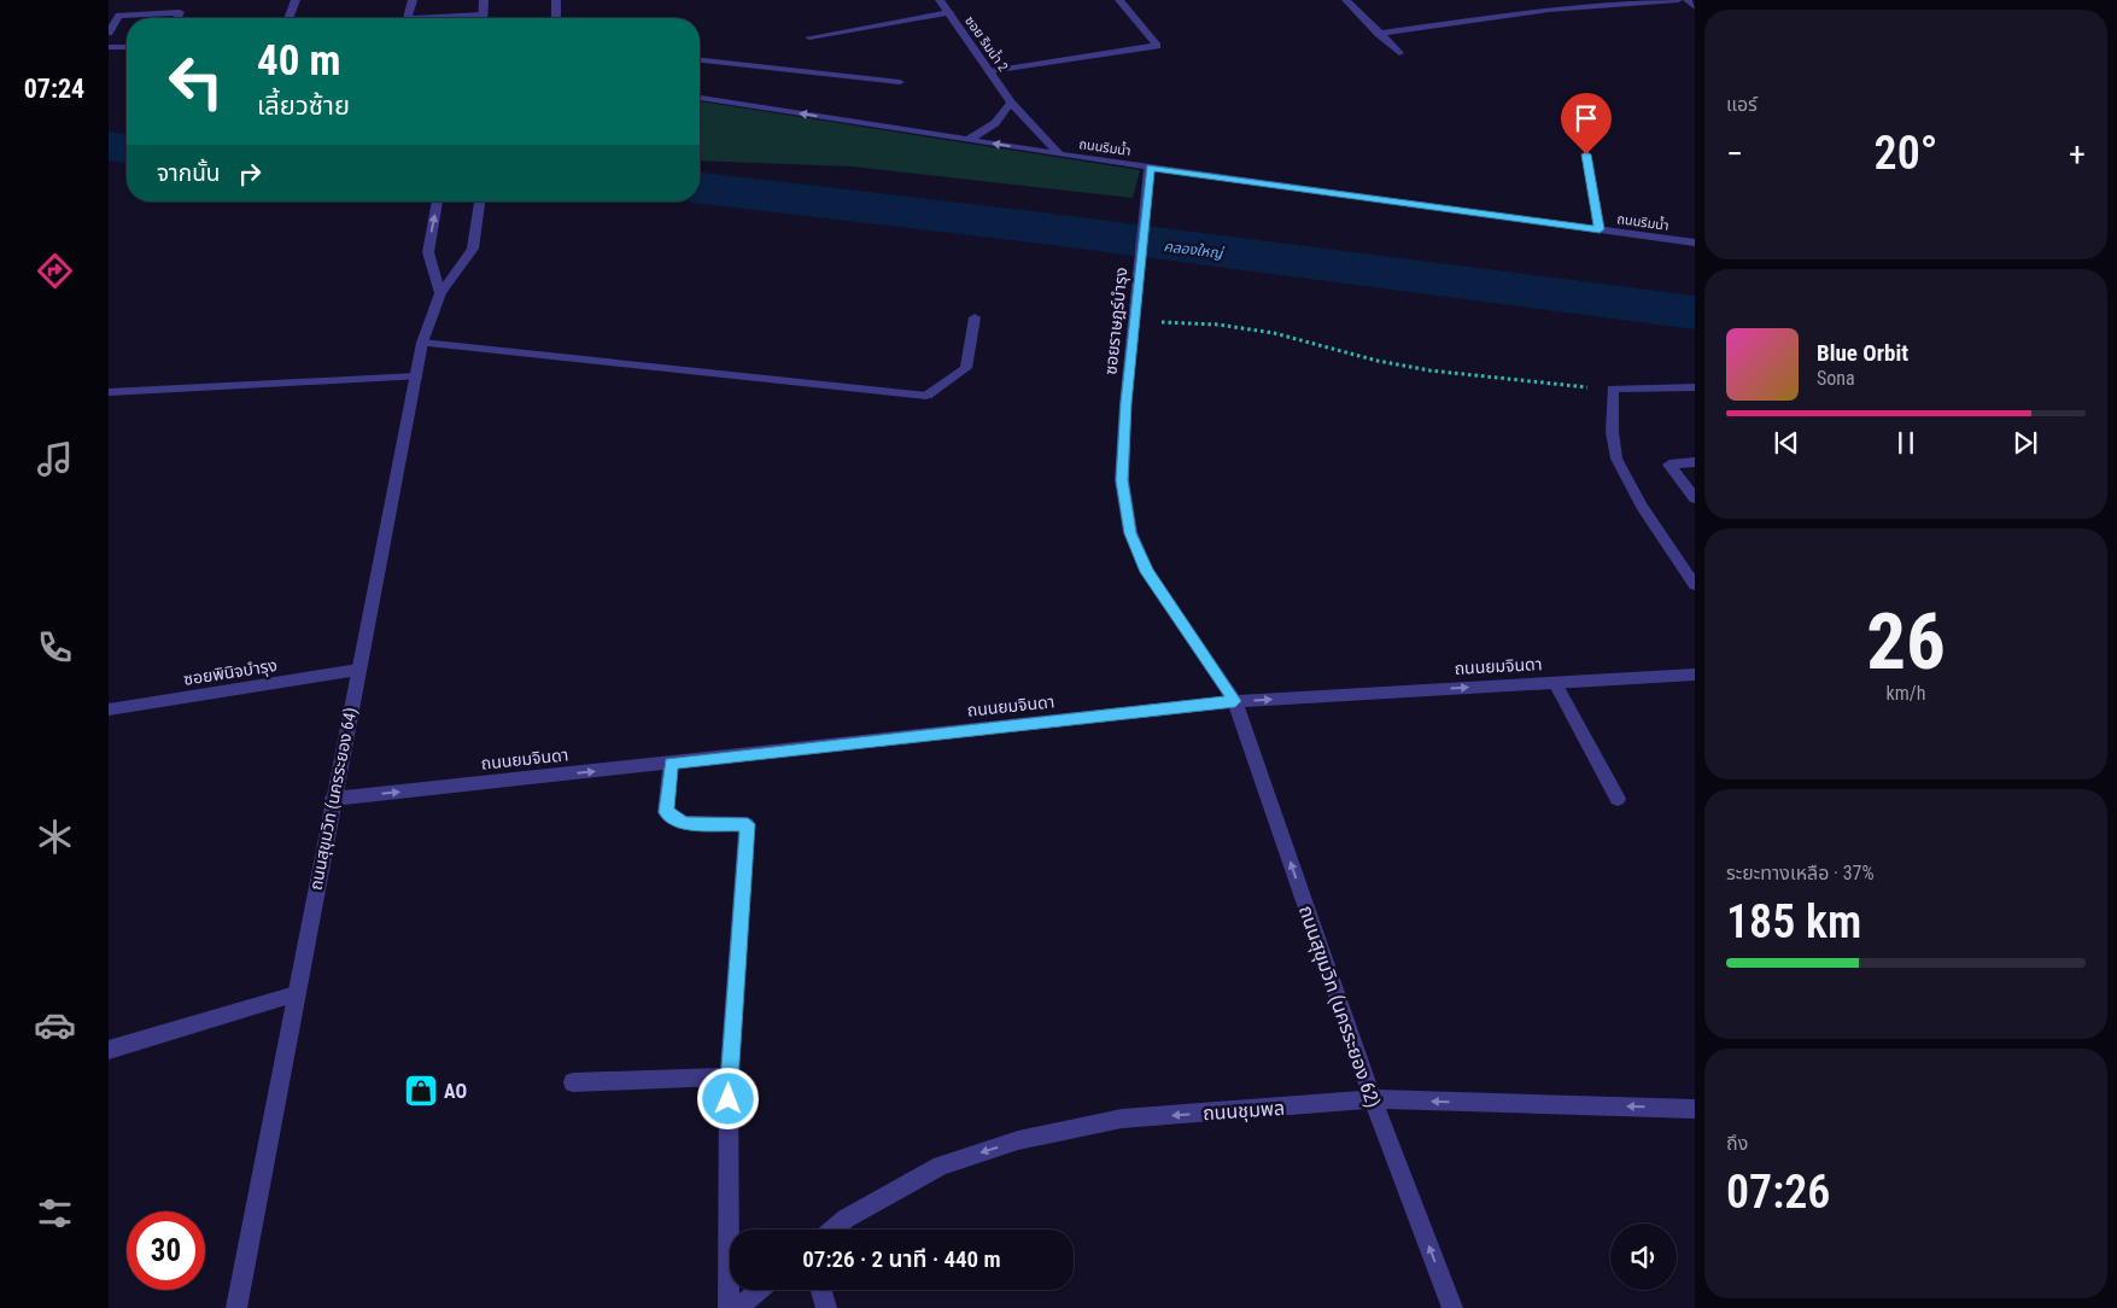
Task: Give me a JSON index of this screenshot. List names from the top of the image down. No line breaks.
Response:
{"streets":{"street":["ซอย ริมน้ำ 2","ถนนริมน้ำ","ซอยราษฎร์บำรุง","ถนนยมจินดา","ซอยพินิจบำรุง","ถนนสุขุมวิท (นครระยอง 64)","ถนนสุขุมวิท (นครระยอง 62)","ถนนชุมพล"]},"crossings":[["ซอย ริมน้ำ 2","ถนนริมน้ำ"],["ถนนริมน้ำ","ซอยราษฎร์บำรุง"],["ซอยราษฎร์บำรุง","ถนนยมจินดา"],["ซอยราษฎร์บำรุง","ถนนสุขุมวิท (นครระยอง 62)"],["ถนนยมจินดา","ถนนสุขุมวิท (นครระยอง 64)"],["ถนนยมจินดา","ถนนสุขุมวิท (นครระยอง 62)"],["ซอยพินิจบำรุง","ถนนสุขุมวิท (นครระยอง 64)"],["ถนนสุขุมวิท (นครระยอง 62)","ถนนชุมพล"]],"one_way":["ถนนยมจินดา","ถนนสุขุมวิท (นครระยอง 62)","ถนนชุมพล"],"water":["คลองใหญ่"],"places":{"shop":["AO"]},"page":{"tabs":"07:24","tile":["แอร์",["26","km/h"],["ระยะทางเหลือ · 37%","185 km"],["ถึง","07:26"]],"turn":["40 m","เลี้ยวซ้าย"],"heat":["−","20°","+"],"then":"จากนั้น","song":["Blue Orbit","Sona"],"limit":"30","trip":"07:26 · 2 นาที · 440 m"}}
